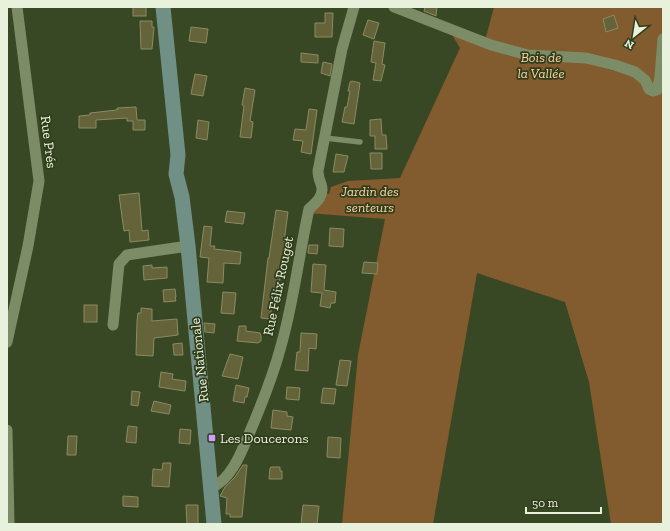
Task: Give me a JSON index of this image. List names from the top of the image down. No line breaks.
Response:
{"streets":{"street":["Rue Prés","Rue Félix Rouget","Rue Nationale"]},"crossings":[["Rue Félix Rouget","Rue Nationale"]],"parks":["Bois de la Vallée","Jardin des senteurs"],"places":{"transit":["Les Doucerons"]},"scale_bar":"50 m","north":"bottom left"}
